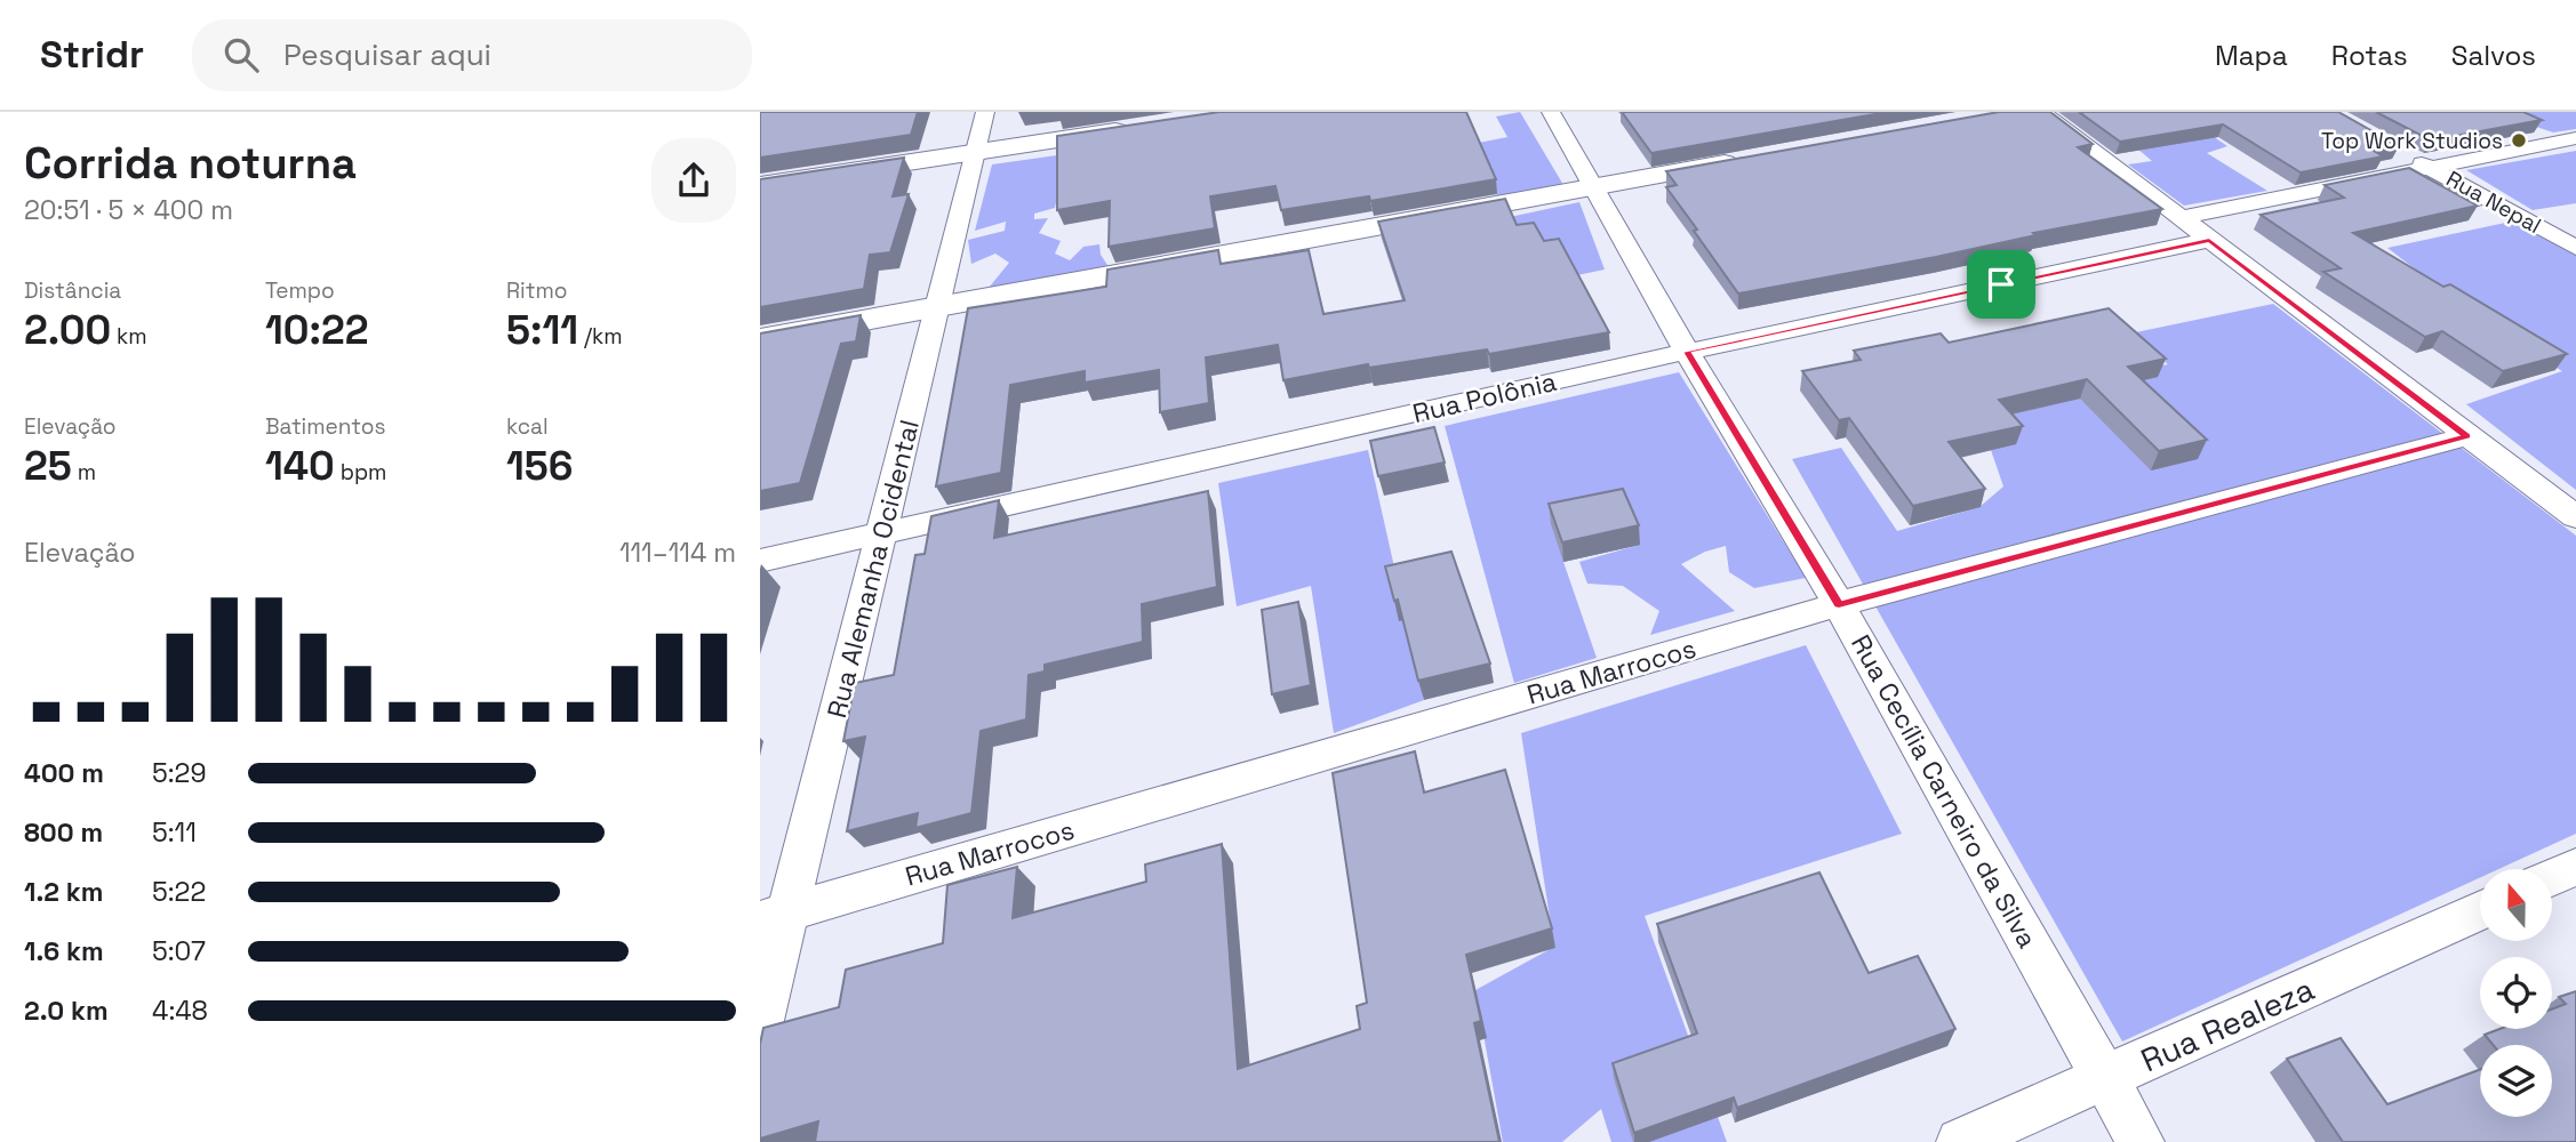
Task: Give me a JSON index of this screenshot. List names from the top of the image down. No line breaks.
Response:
{"streets":{"street":["Rua Nepal","Rua Polônia","Rua Alemanha Ocidental","Rua Marrocos","Rua Cecília Carneiro da Silva","Rua Realeza"]},"crossings":[["Rua Polônia","Rua Alemanha Ocidental"],["Rua Polônia","Rua Cecília Carneiro da Silva"],["Rua Alemanha Ocidental","Rua Marrocos"],["Rua Marrocos","Rua Cecília Carneiro da Silva"],["Rua Cecília Carneiro da Silva","Rua Realeza"]],"places":["Top Work Studios"],"north":"top","page":{"header":"Stridr","search":"Pesquisar aqui","nav":["Mapa","Rotas","Salvos"],"heading":["Corrida noturna","20:51 · 5 × 400 m"],"stats":[["Distância","2.00 km"],["Tempo","10:22"],["Ritmo","5:11 /km"],["Elevação","25 m"],["Batimentos","140 bpm"],["kcal","156"]],"chart":["Elevação","111–114 m"],"list":[{"name":"400 m","note":"5:29"},{"name":"800 m","note":"5:11"},{"name":"1.2 km","note":"5:22"},{"name":"1.6 km","note":"5:07"},{"name":"2.0 km","note":"4:48"}]}}
